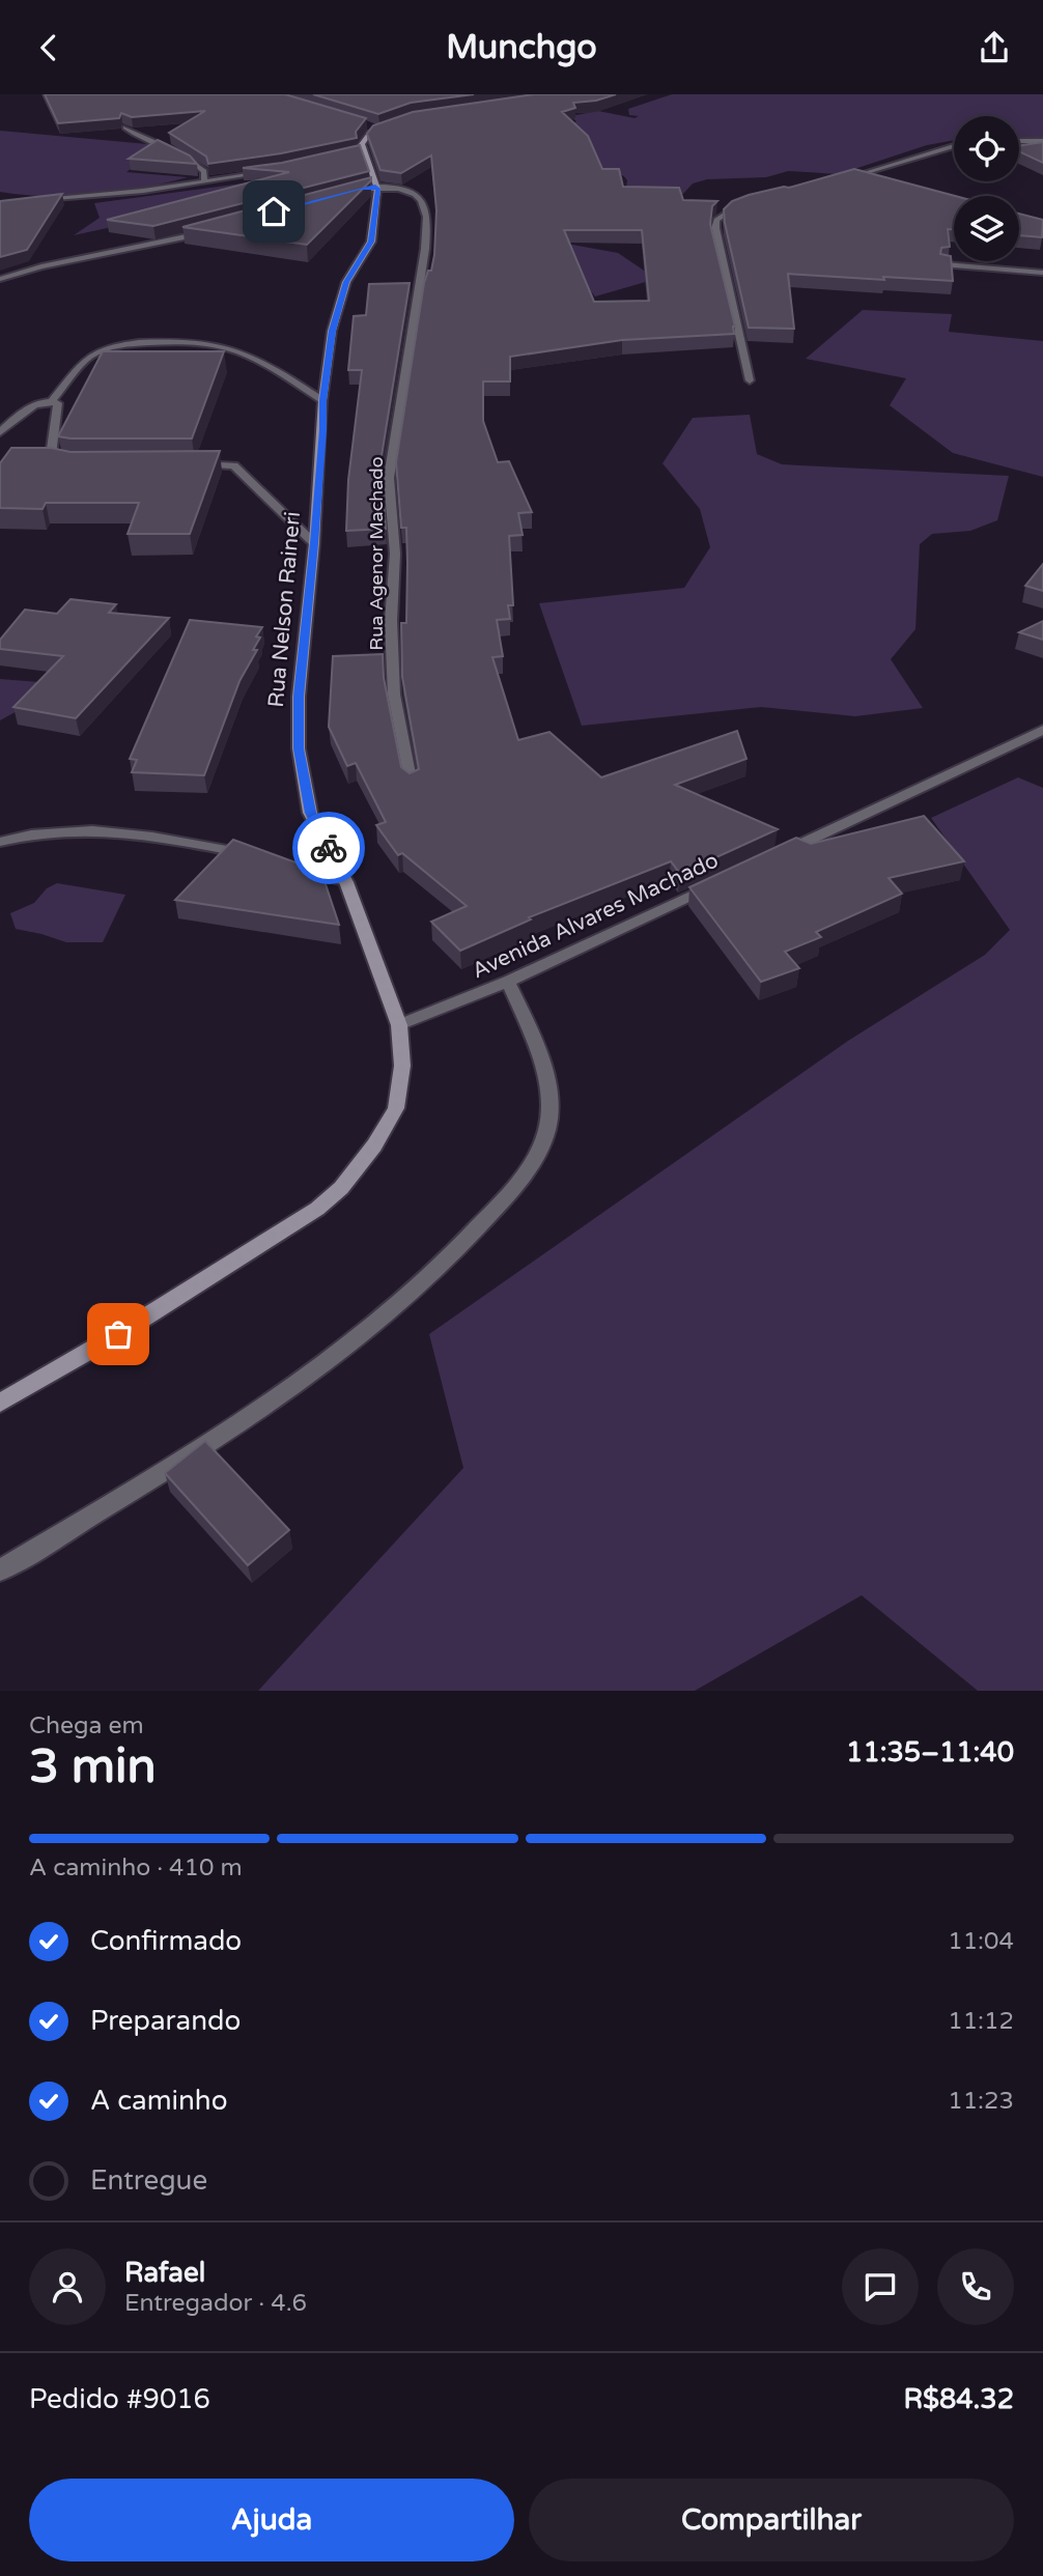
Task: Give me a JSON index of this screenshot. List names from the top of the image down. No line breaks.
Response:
{"streets":{"main road":["Rua Nelson Raineri"],"street":["Rua Agenor Machado","Avenida Alvares Machado"]},"crossings":[["Rua Agenor Machado","Rua Nelson Raineri"],["Rua Nelson Raineri","Avenida Alvares Machado"]],"page":{"header":"Munchgo","heading":["3 min","Chega em","11:35–11:40"],"panel":["Rafael","Entregador · 4.6","Pedido #9016","R$84.32"],"bar":"A caminho · 410 m","list":[["Confirmado","11:04"],["Preparando","11:12"],["A caminho","11:23"],"Entregue"],"buttons":["Ajuda","Compartilhar"]}}
